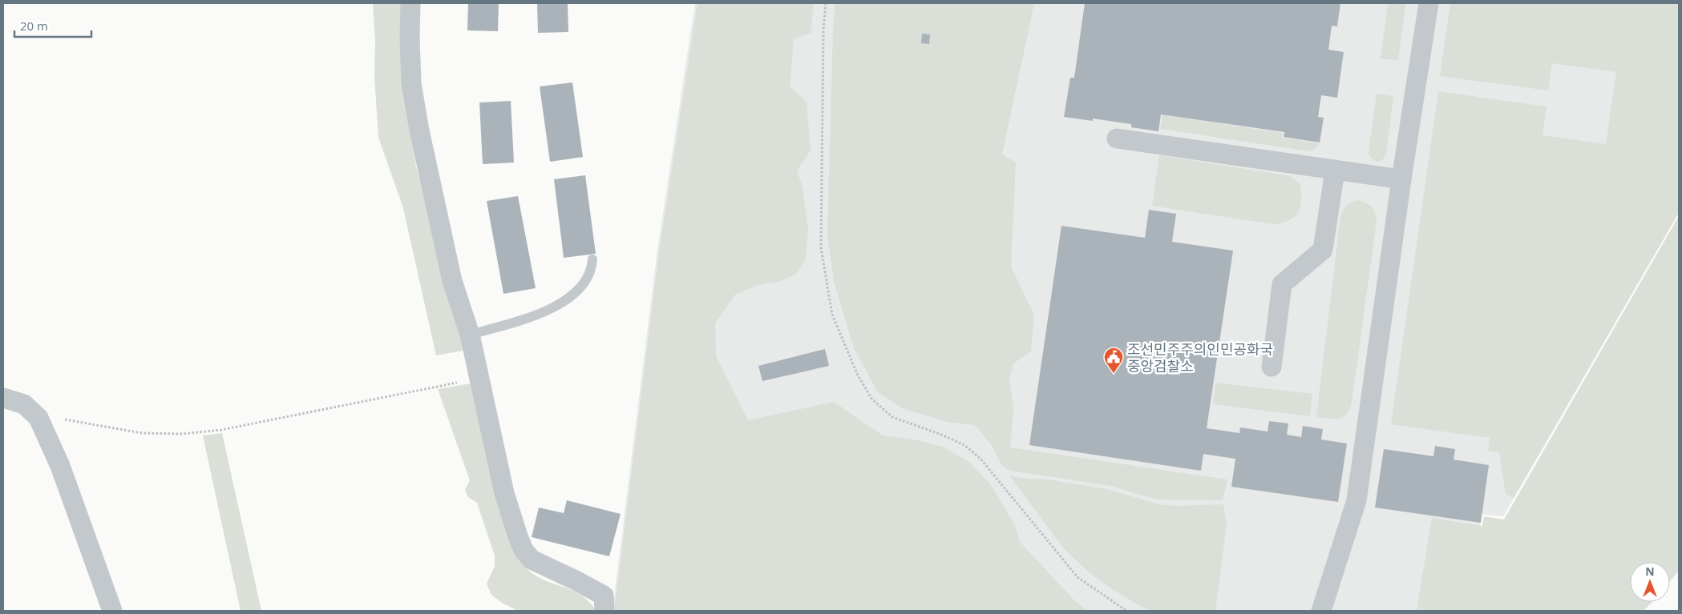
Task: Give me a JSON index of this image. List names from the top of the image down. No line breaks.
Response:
{"places":{"public building":["조선민주주의인민공화국 중앙검찰소"]},"scale_bar":"20 m","north":"top"}
